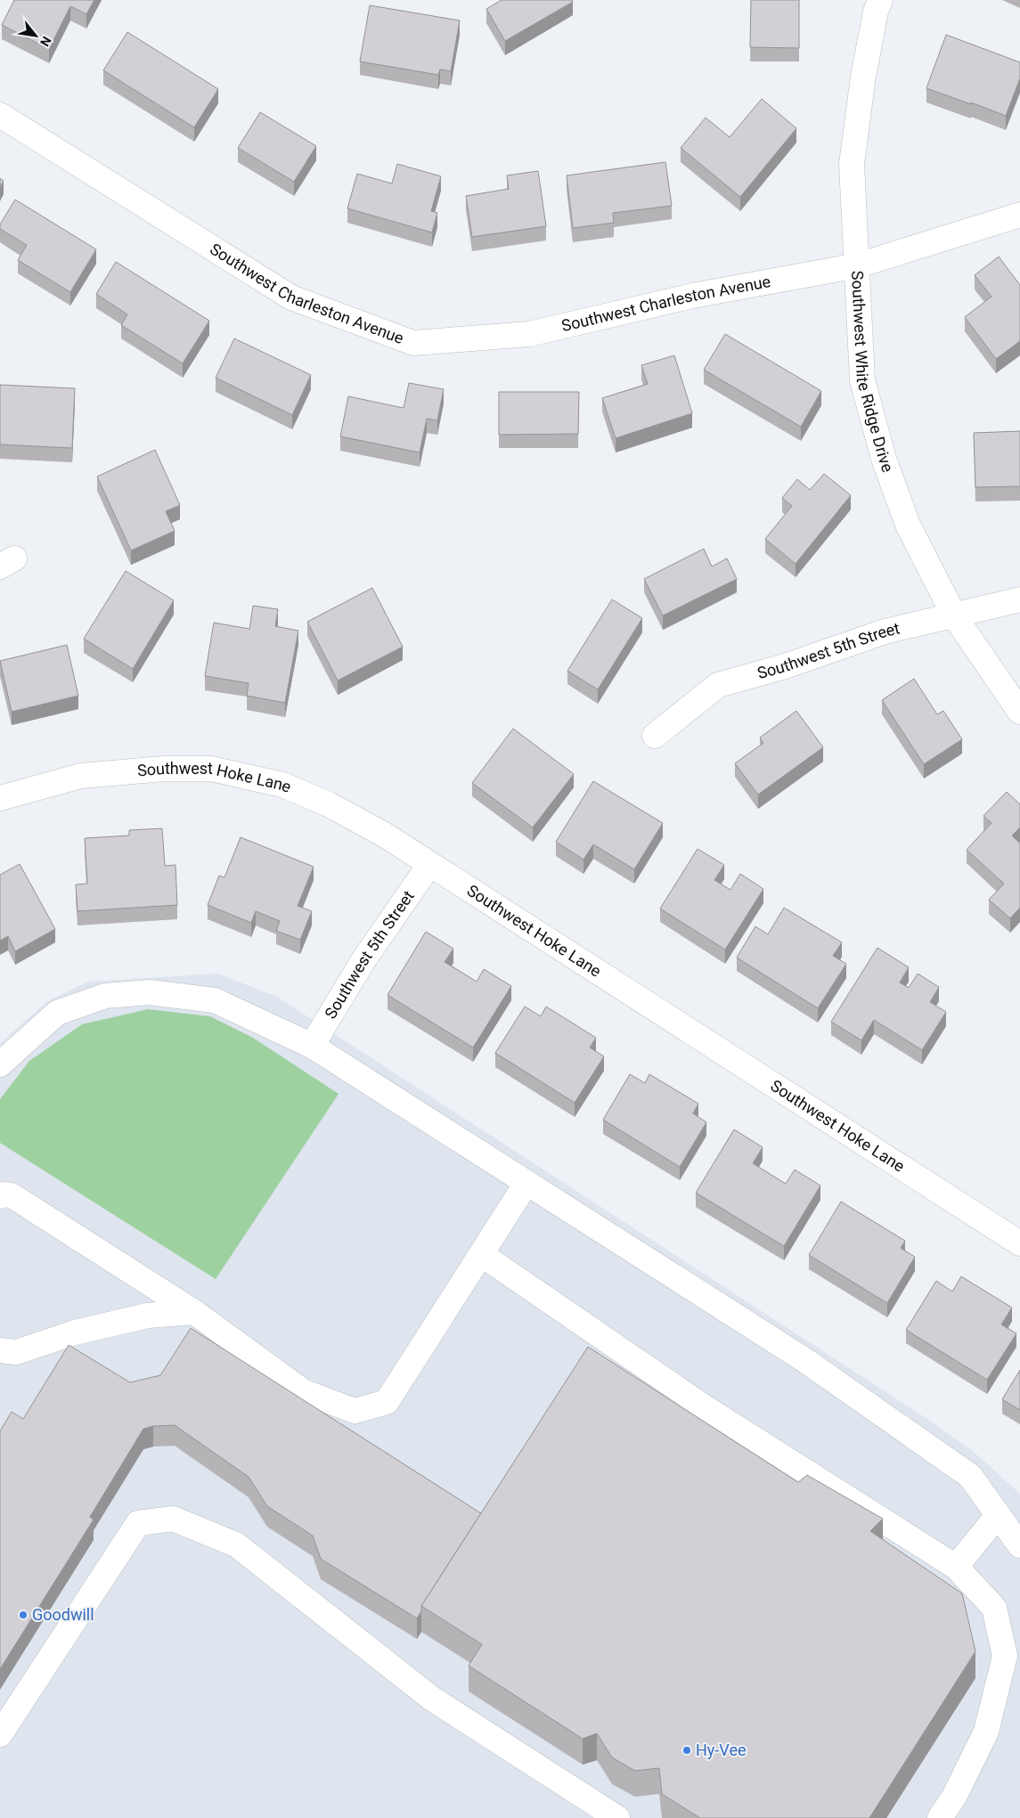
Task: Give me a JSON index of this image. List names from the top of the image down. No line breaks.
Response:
{"streets":{"street":["Southwest Charleston Avenue","Southwest White Ridge Drive","Southwest 5th Street","Southwest Hoke Lane"]},"crossings":[["Southwest Charleston Avenue","Southwest White Ridge Drive"],["Southwest White Ridge Drive","Southwest 5th Street"],["Southwest 5th Street","Southwest Hoke Lane"]],"places":["Goodwill","Hy-Vee"],"north":"bottom right"}
